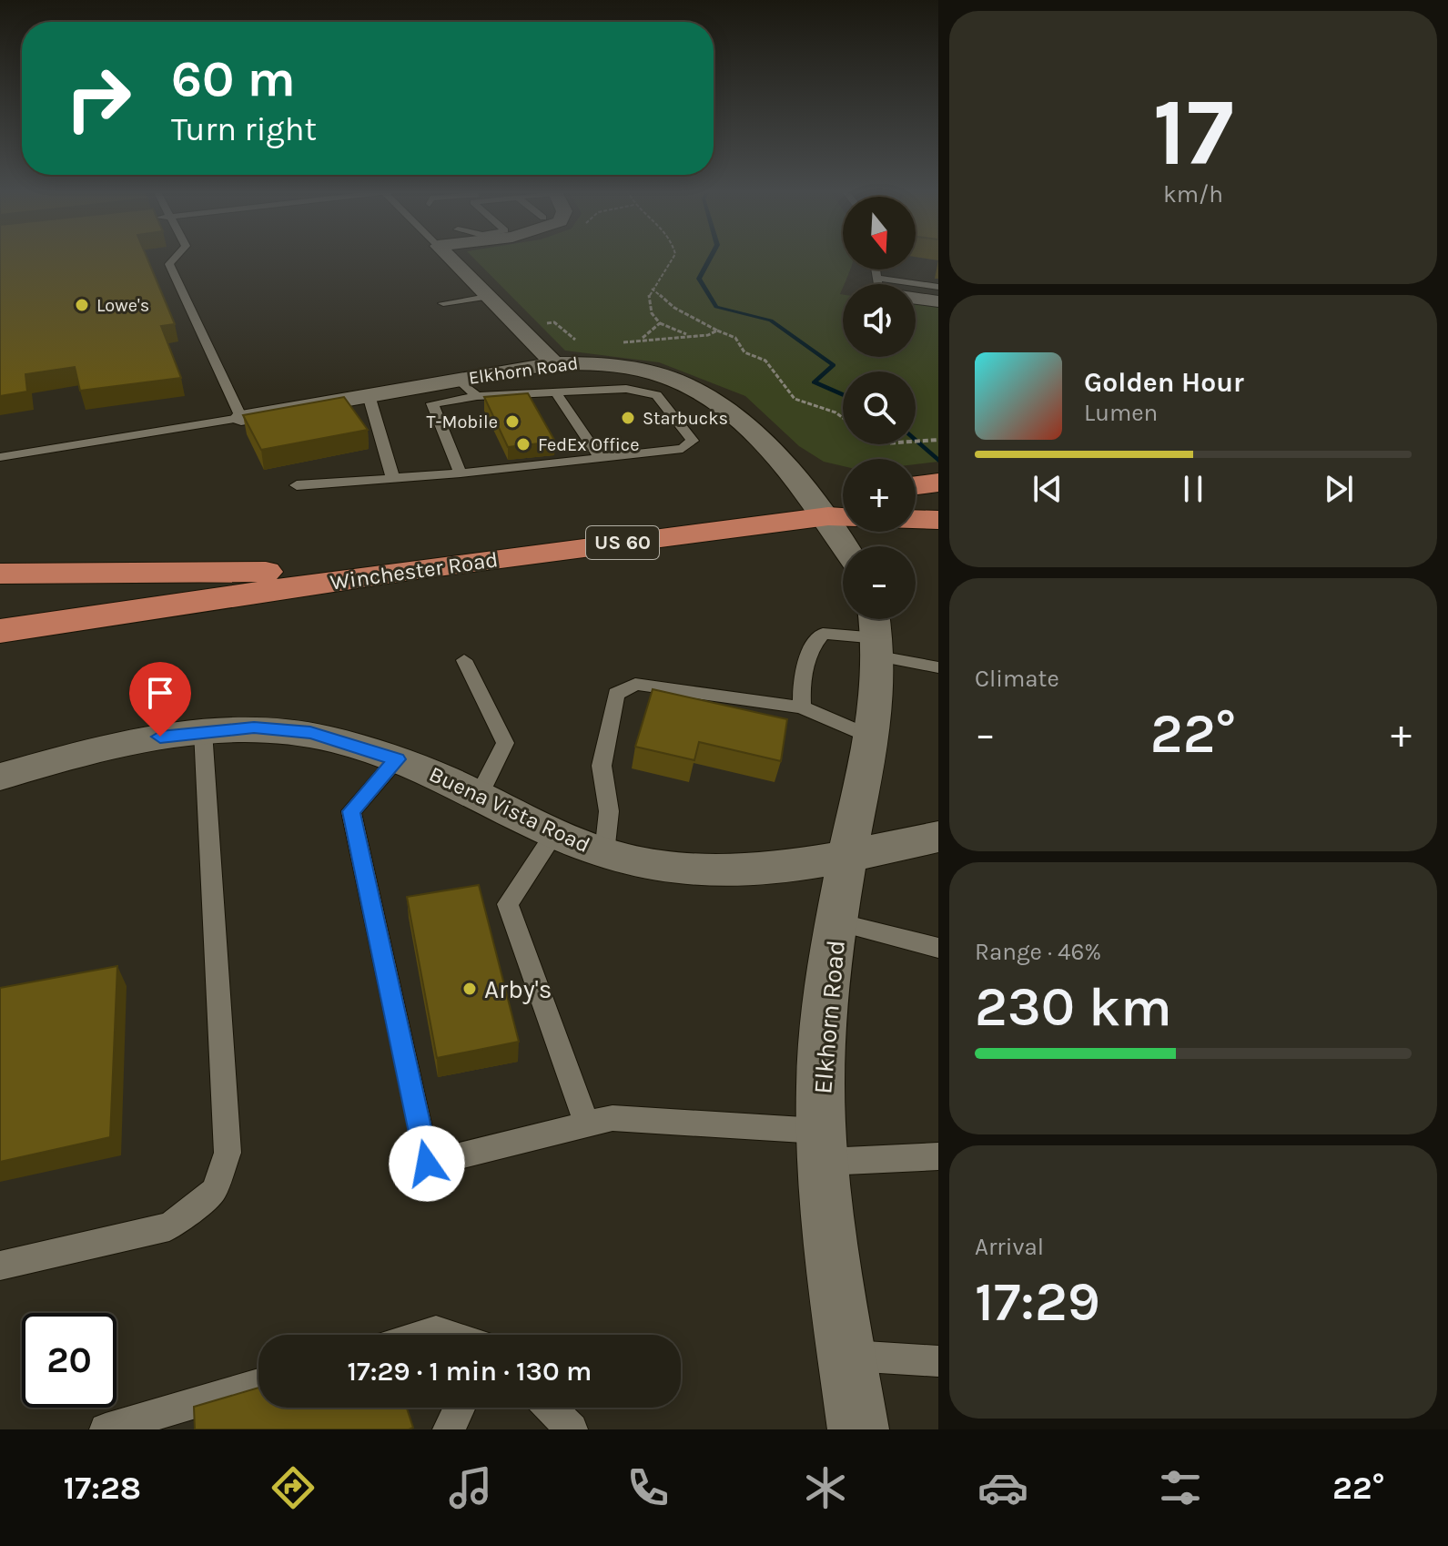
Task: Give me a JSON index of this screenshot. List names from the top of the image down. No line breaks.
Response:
{"streets":{"highway":["US 60","Winchester Road"],"street":["Elkhorn Road","Buena Vista Road"]},"crossings":[["Elkhorn Road","Buena Vista Road"]],"places":["Lowe's","Starbucks","T-Mobile","FedEx Office","Arby's"],"north":"bottom","page":{"tile":[["17","km/h"],"Climate",["Range · 46%","230 km"],["Arrival","17:29"]],"turn":["60 m","Turn right"],"map_buttons":["+","−"],"song":["Golden Hour","Lumen"],"heat":["−","22°","+"],"limit":"20","trip":"17:29 · 1 min · 130 m","tabs":["17:28","22°"]}}
